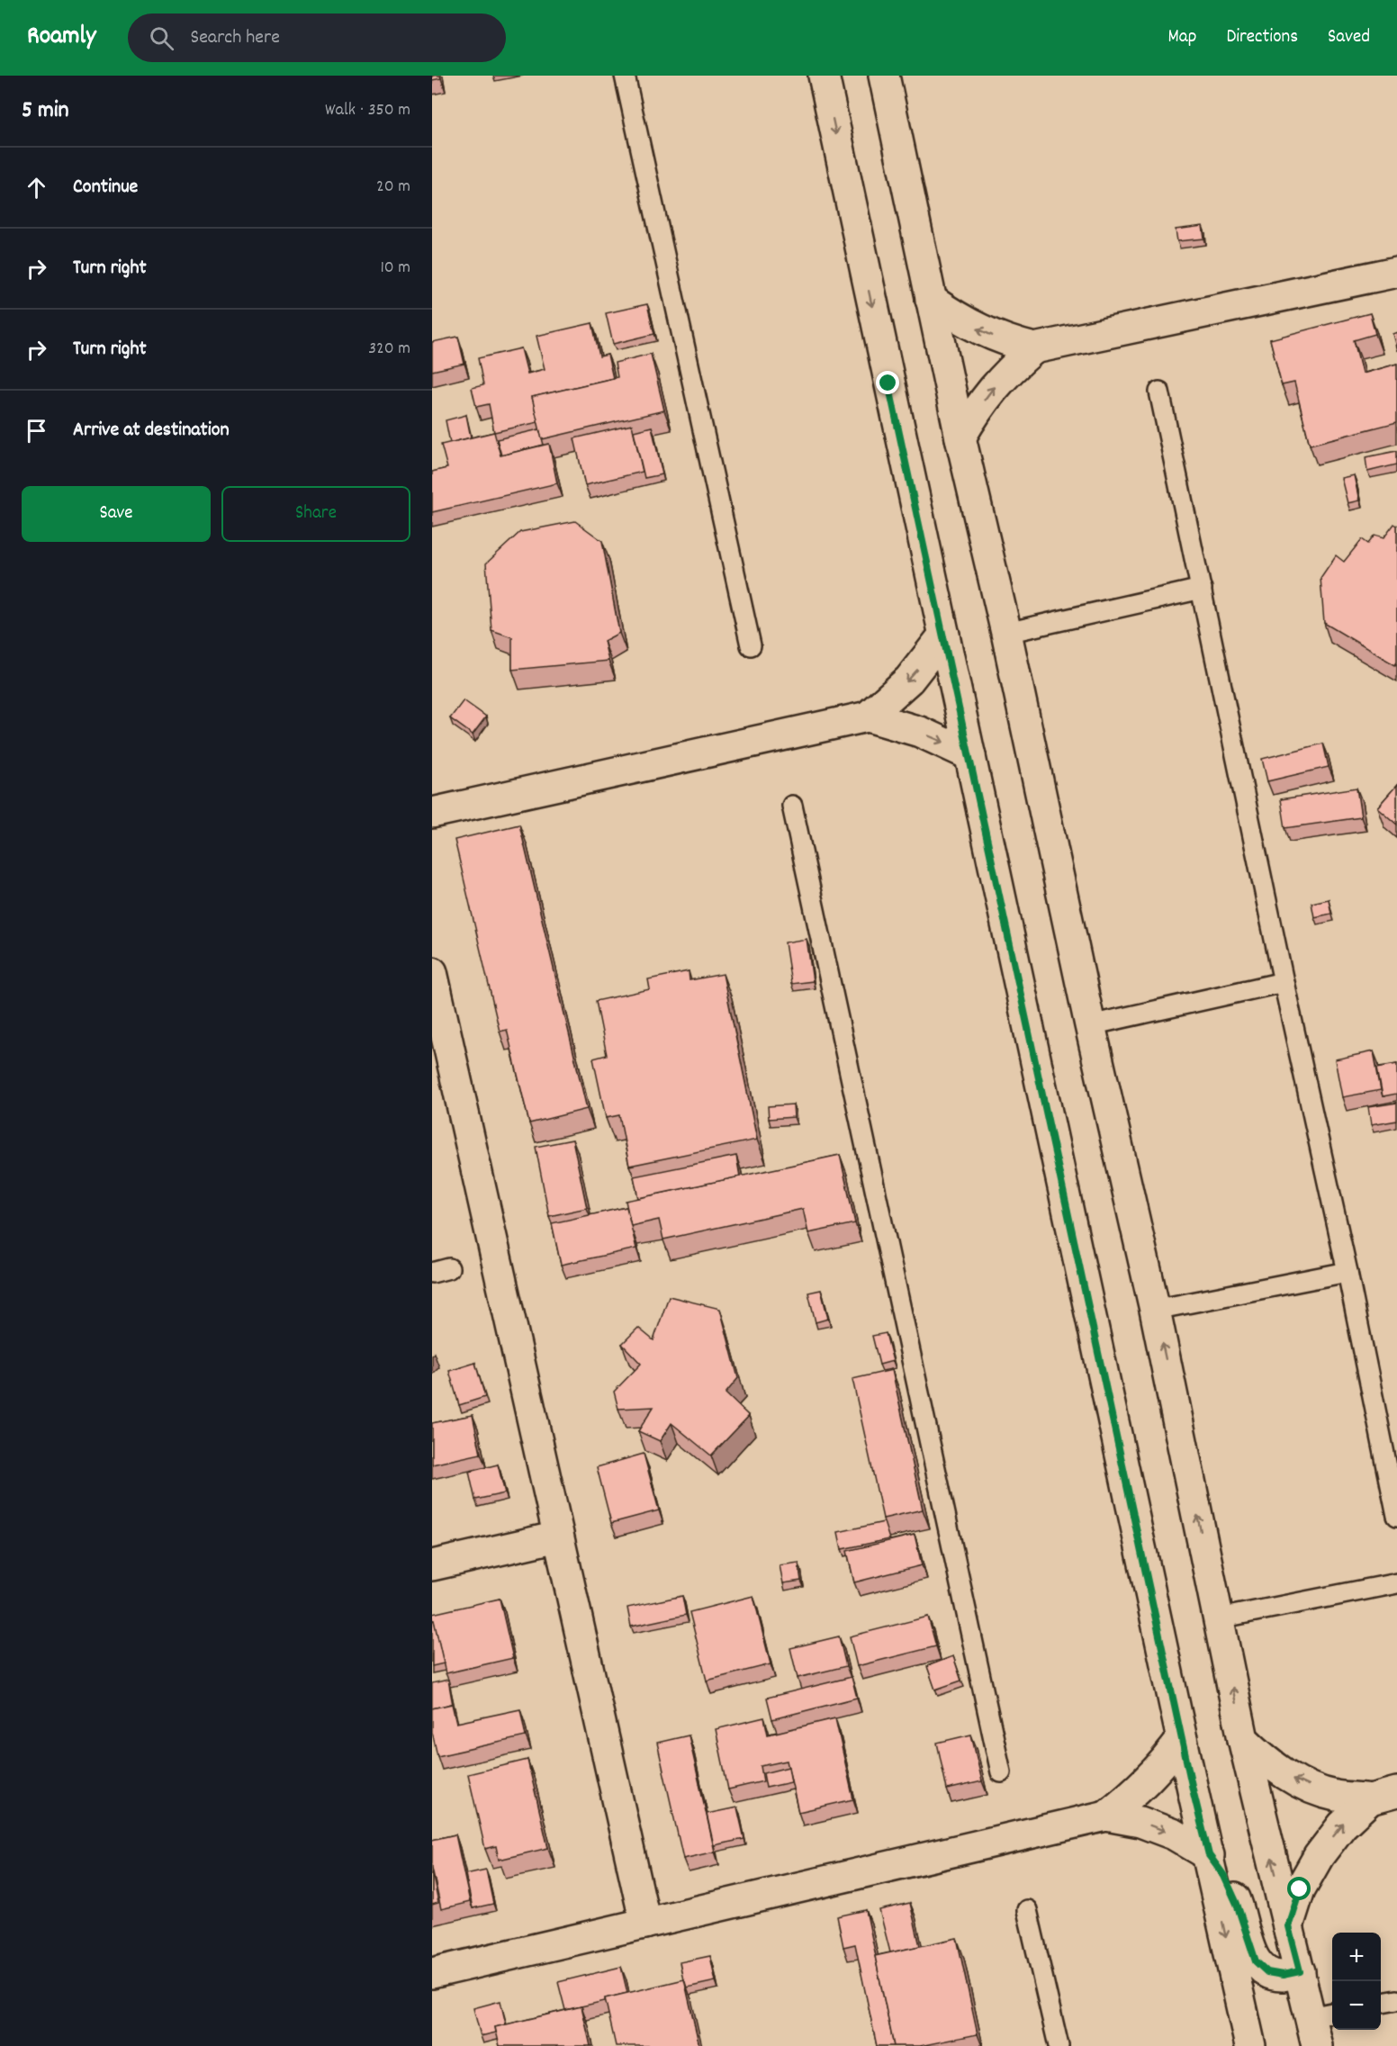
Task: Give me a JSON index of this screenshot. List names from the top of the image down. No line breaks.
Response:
{"page":{"header":"Roamly","search":"Search here","nav":["Map","Directions","Saved"],"heading":["5 min","Walk · 350 m"],"list":[["Continue","20 m"],["Turn right","10 m"],["Turn right","320 m"],"Arrive at destination"],"buttons":["Save","Share"],"map_buttons":["+","−"]}}
